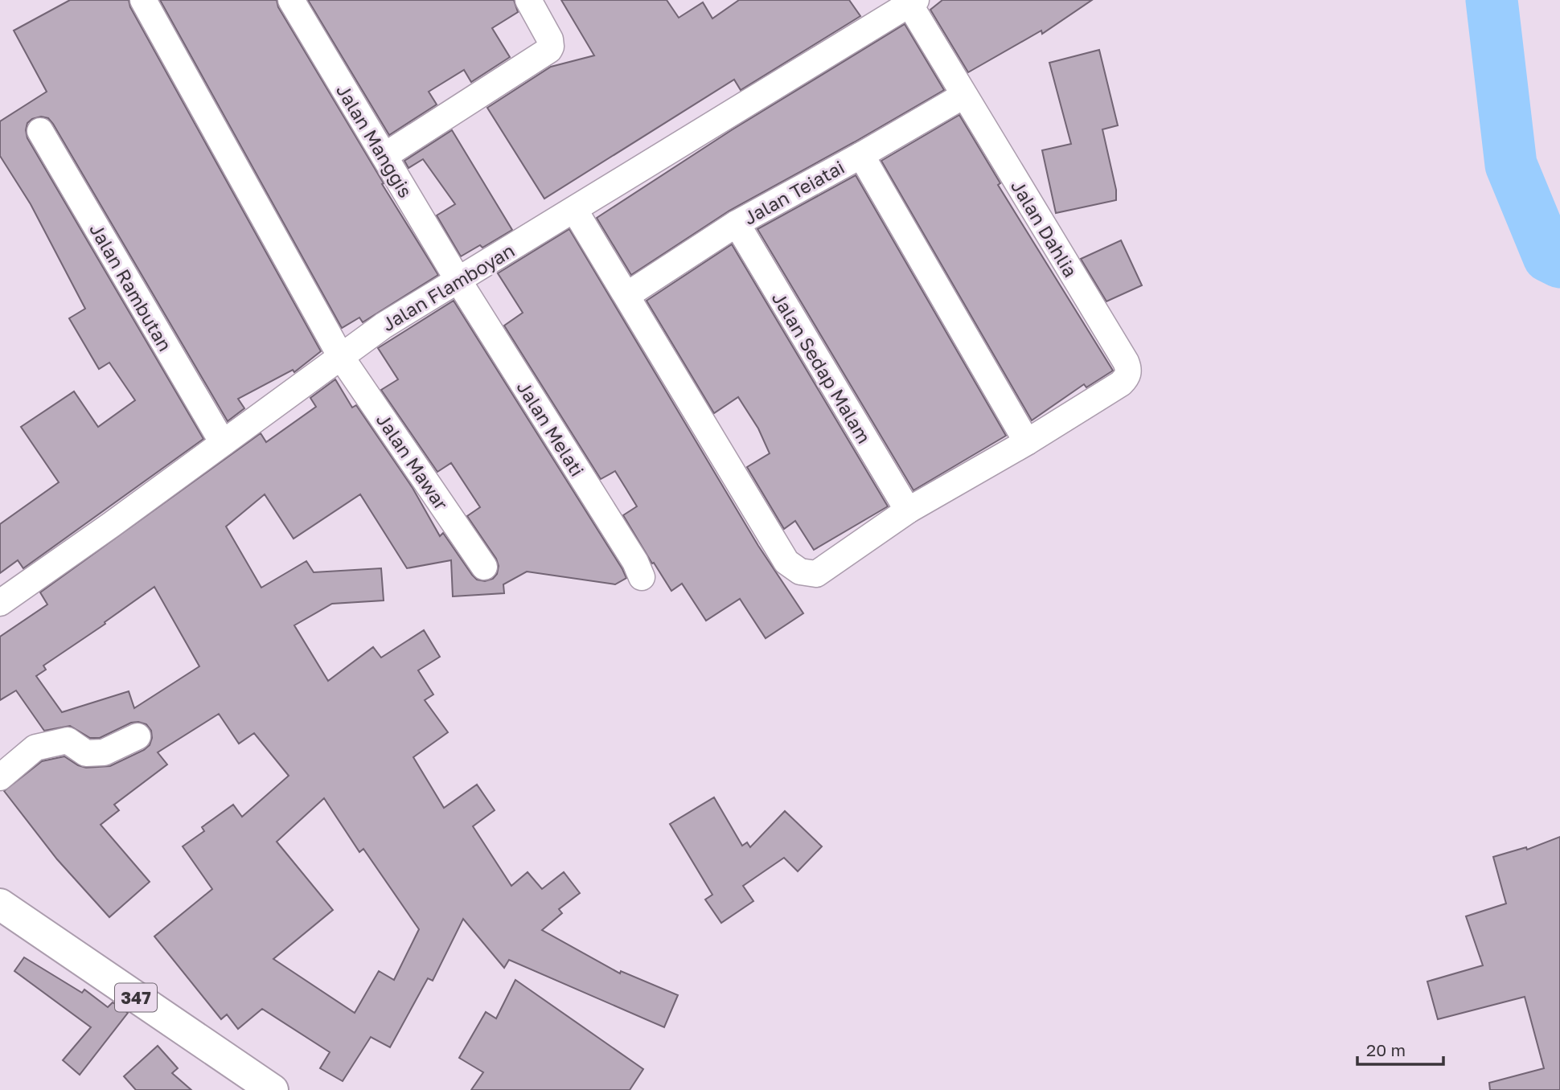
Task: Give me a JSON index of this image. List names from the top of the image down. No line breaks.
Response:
{"streets":{"main road":["347"],"street":["Jalan Manggis","Jalan Teiatai","Jalan Dahlia","Jalan Rambutan","Jalan Flamboyan","Jalan Sedap Malam","Jalan Melati","Jalan Mawar"]},"crossings":[["Jalan Manggis","Jalan Flamboyan"],["Jalan Manggis","Jalan Melati"],["Jalan Teiatai","Jalan Dahlia"],["Jalan Teiatai","Jalan Sedap Malam"],["Jalan Dahlia","Jalan Flamboyan"],["Jalan Rambutan","Jalan Flamboyan"],["Jalan Flamboyan","Jalan Melati"],["Jalan Flamboyan","Jalan Mawar"]],"scale_bar":"20 m"}
